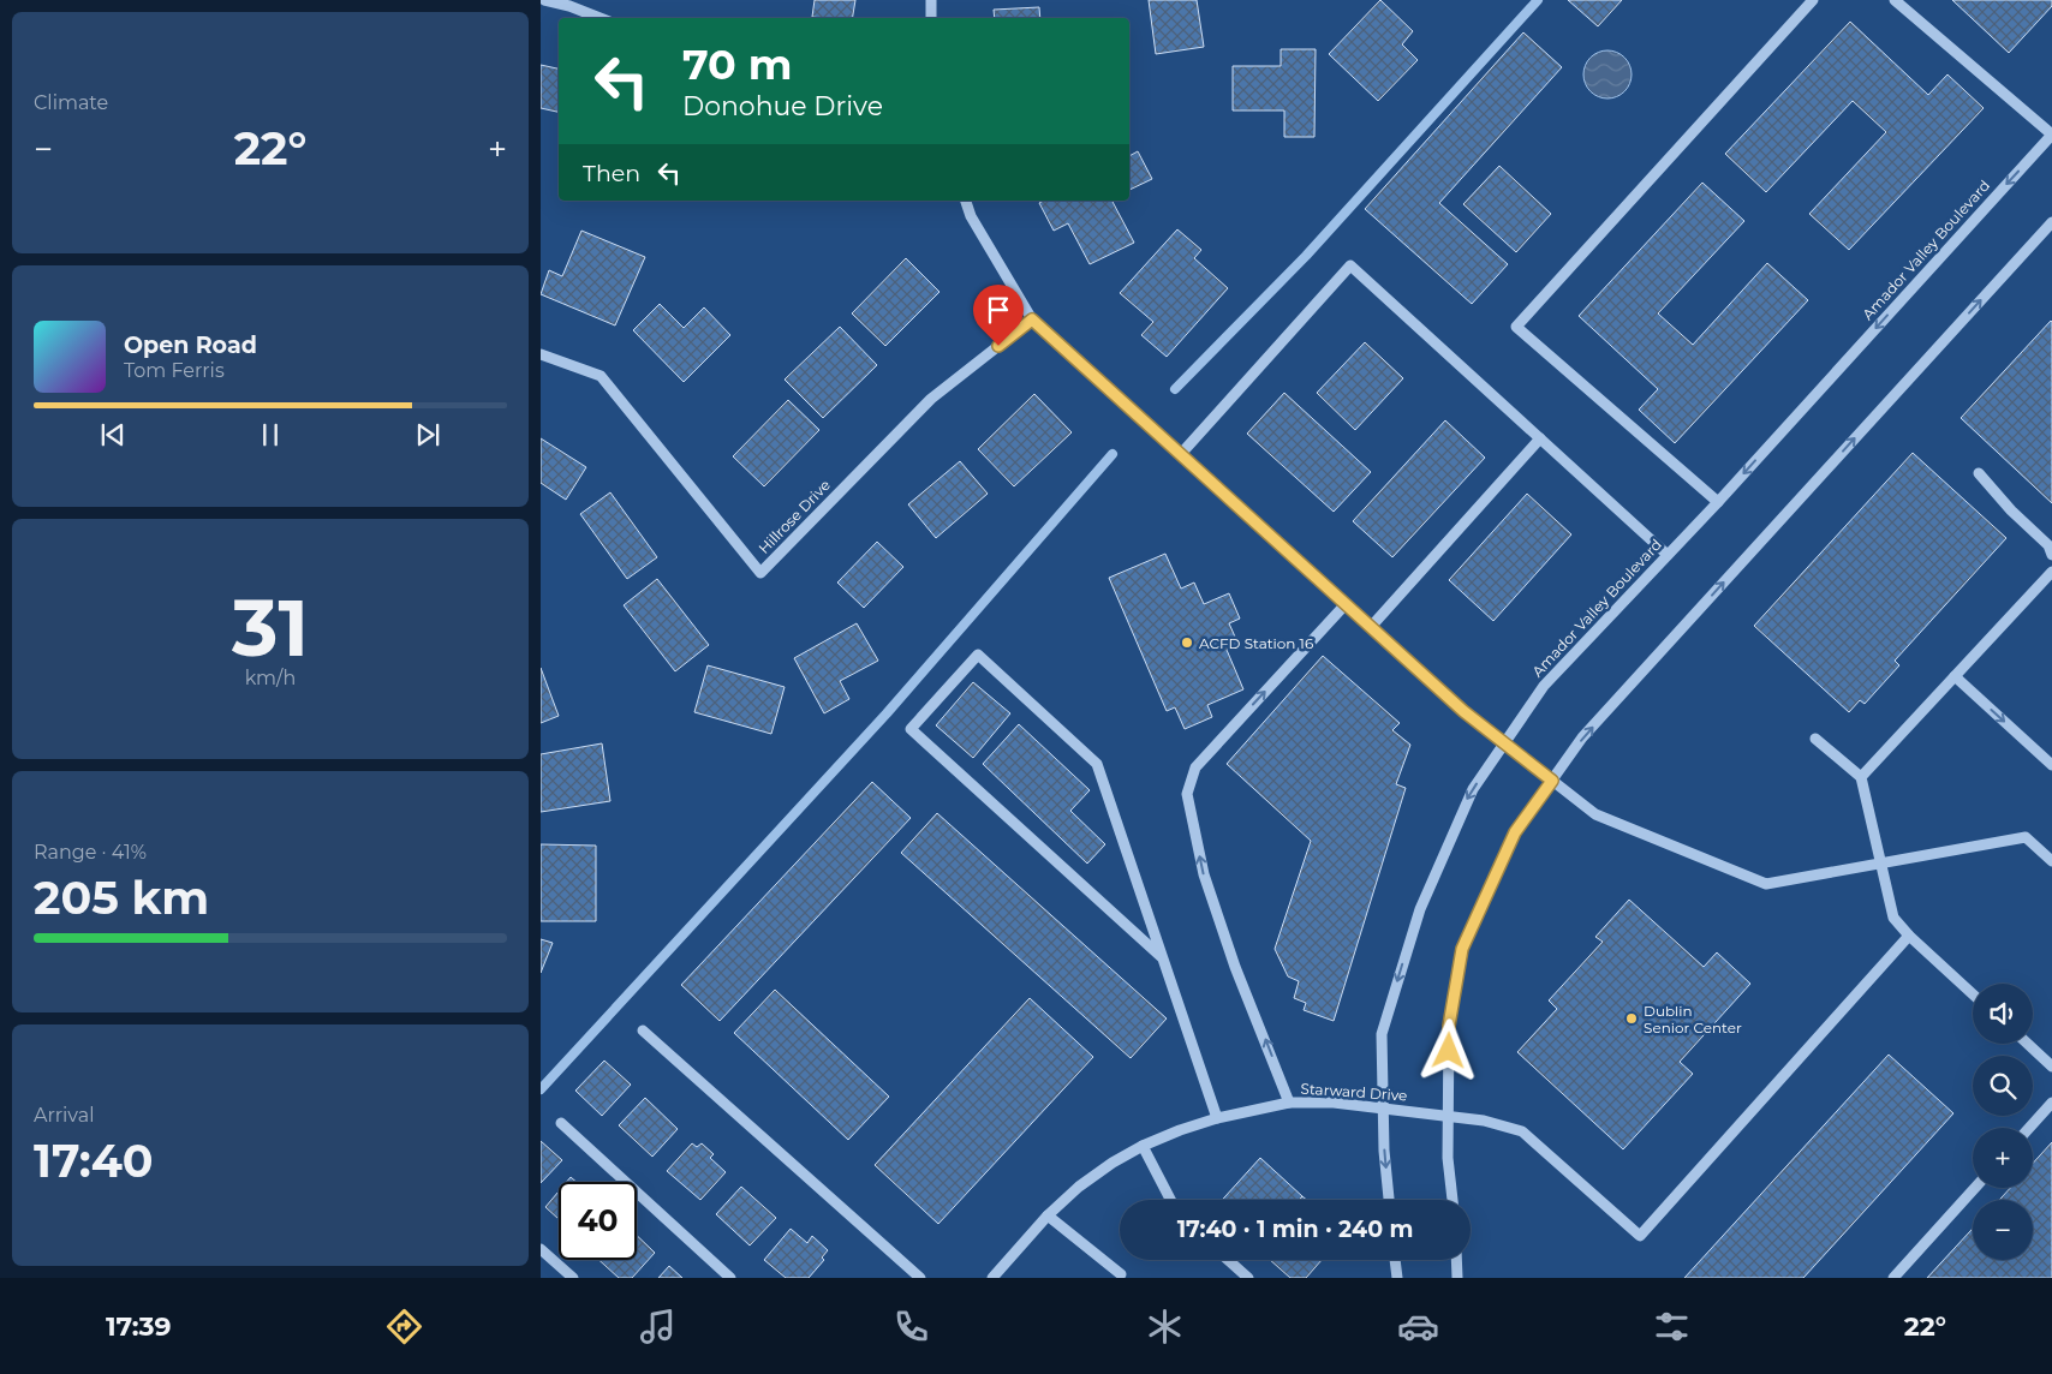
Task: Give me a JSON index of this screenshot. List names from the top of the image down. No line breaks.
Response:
{"streets":{"street":["Amador Valley Boulevard","Hillrose Drive","Starward Drive"]},"crossings":[["Amador Valley Boulevard","Starward Drive"]],"places":["ACFD Station 16","Dublin Senior Center"],"page":{"tile":["Climate",["31","km/h"],["Range · 41%","205 km"],["Arrival","17:40"]],"turn":["70 m","Donohue Drive"],"heat":["−","22°","+"],"then":"Then","song":["Open Road","Tom Ferris"],"map_buttons":["+","−"],"limit":"40","trip":"17:40 · 1 min · 240 m","tabs":["17:39","22°"]}}
